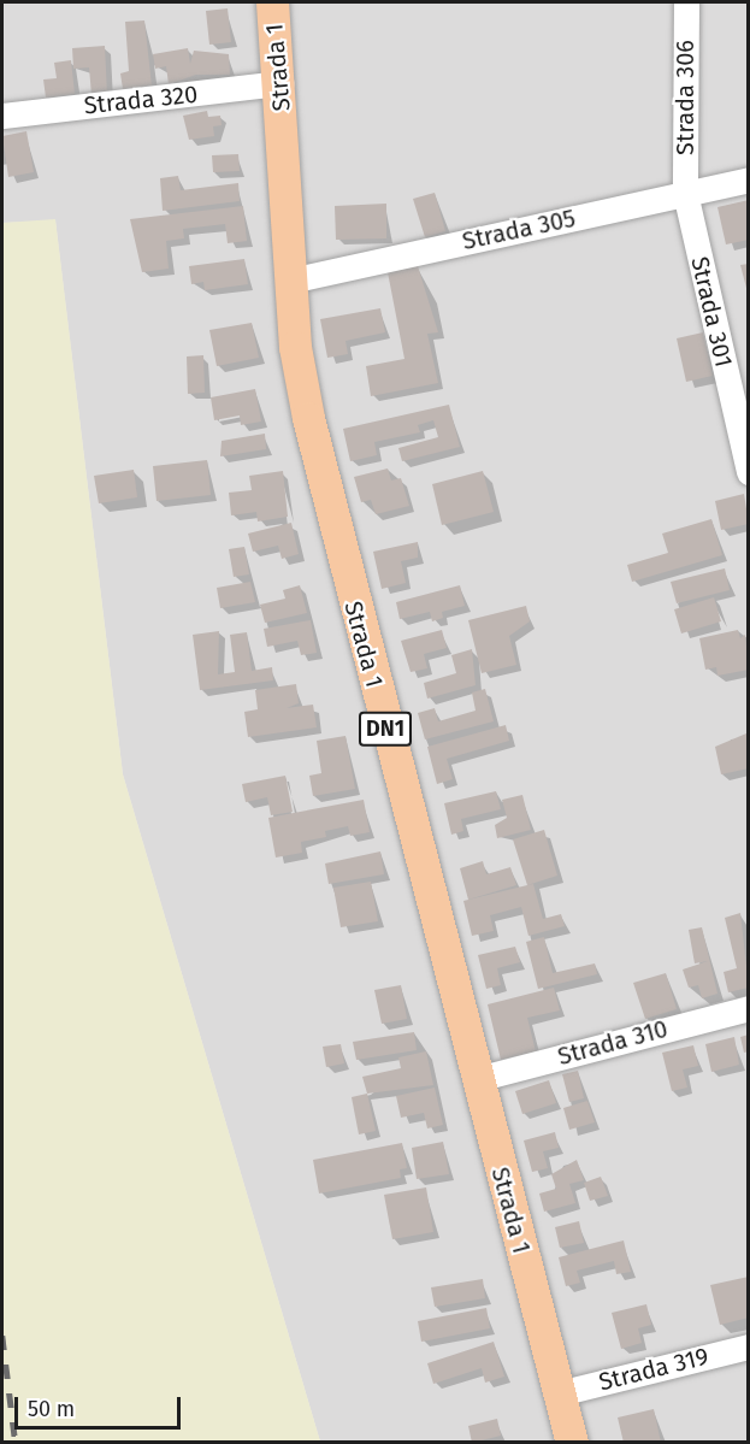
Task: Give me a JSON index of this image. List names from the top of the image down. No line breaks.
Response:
{"streets":{"main road":["Strada 1","DN1"],"street":["Strada 306","Strada 320","Strada 305","Strada 301","Strada 310","Strada 319"]},"crossings":[["Strada 1","Strada 320"],["Strada 1","Strada 305"],["Strada 1","Strada 310"],["Strada 1","Strada 319"],["Strada 306","Strada 305"],["Strada 306","Strada 301"],["Strada 305","Strada 301"]],"scale_bar":"50 m"}
